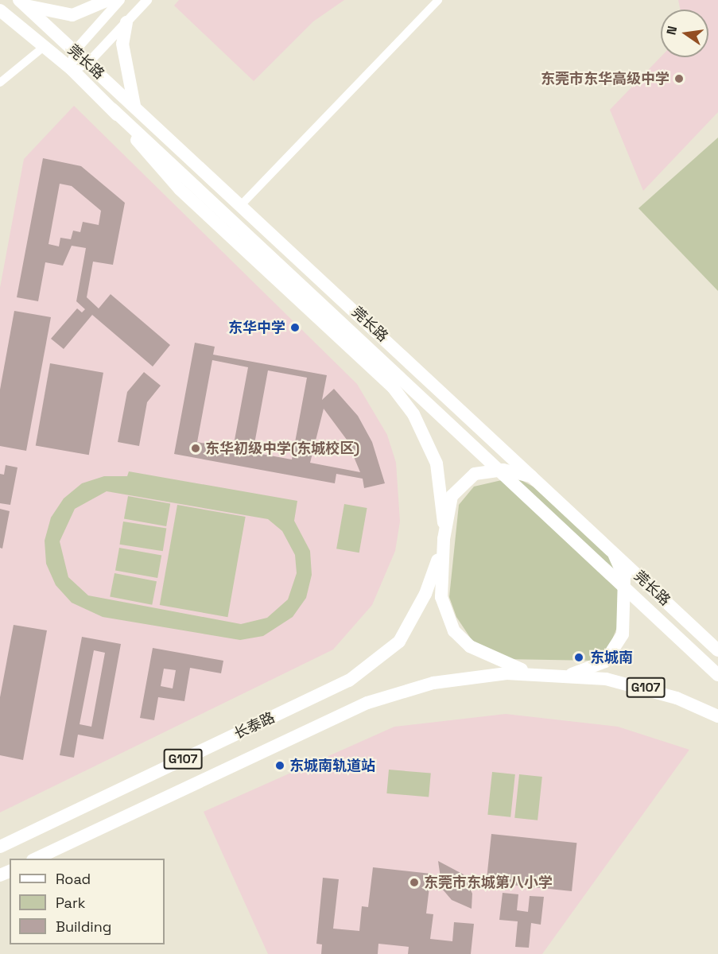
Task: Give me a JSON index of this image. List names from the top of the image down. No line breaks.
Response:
{"streets":{"main road":["莞长路","G107","长泰路"]},"crossings":[["莞长路","G107"],["莞长路","长泰路"],["G107","长泰路"]],"places":["东莞市东华高级中学","东华中学","东华初级中学(东城校区)","东城南","东城南轨道站","东莞市东城第八小学"],"legend":["Road","Park","Building"],"north":"left"}
